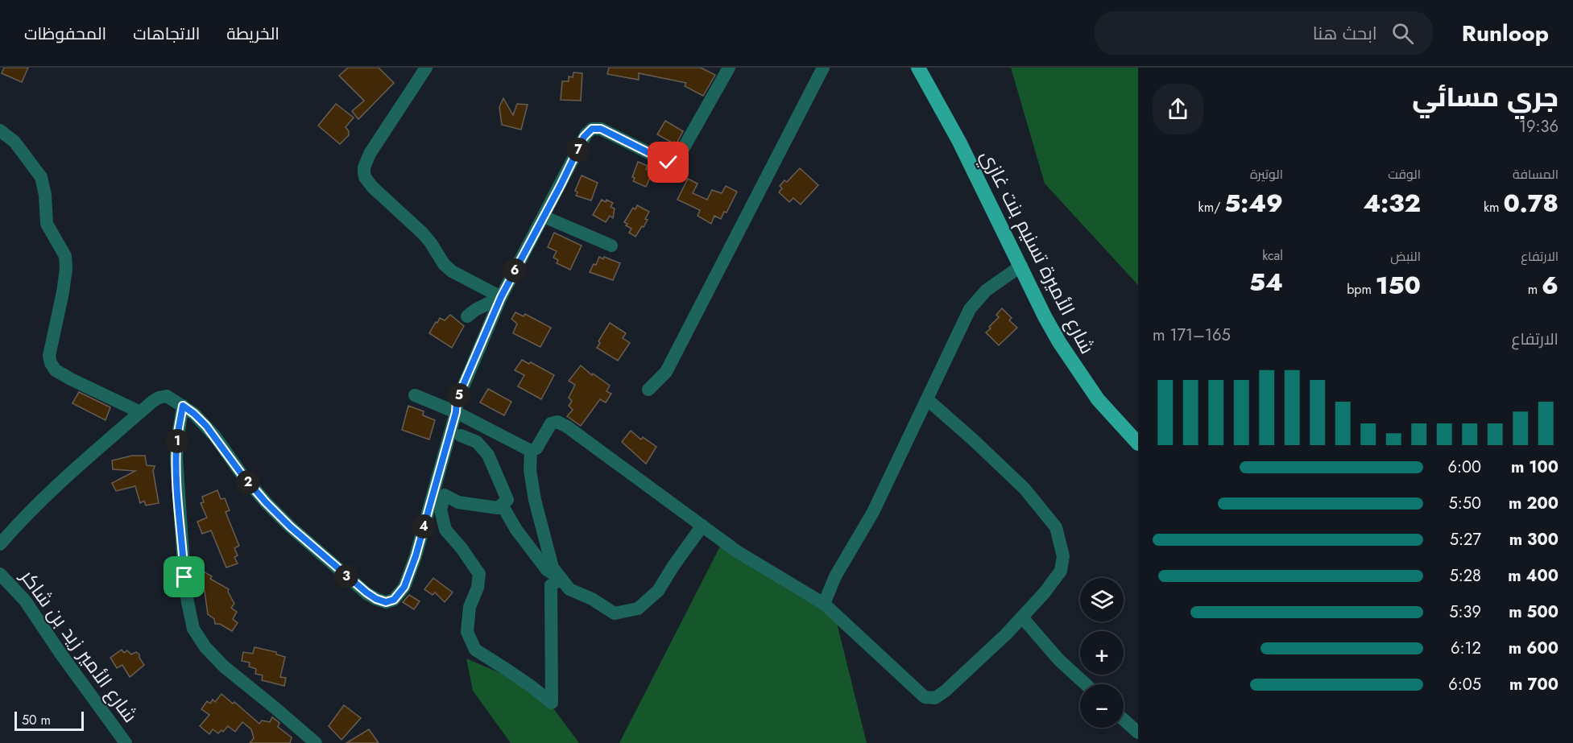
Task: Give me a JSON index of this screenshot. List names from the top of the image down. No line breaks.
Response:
{"streets":{"main road":["شارع الأميرة تسنيم بنت غازي"],"street":["شارع الأمير زيد بن شاكر"]},"scale_bar":"50 m","page":{"header":"Runloop","search":"ابحث هنا","nav":["الخريطة","الاتجاهات","المحفوظات"],"heading":["جري مسائي","19:36"],"pins":["7","6","5","1","2","4","3"],"stats":[["المسافة","0.78 km"],["الوقت","4:32"],["الوتيرة","5:49 /km"],["الارتفاع","6 m"],["النبض","150 bpm"],["kcal","54"]],"chart":["الارتفاع","165–171 m"],"list":[{"name":"100 m","note":"6:00"},{"name":"200 m","note":"5:50"},{"name":"300 m","note":"5:27"},{"name":"400 m","note":"5:28"},{"name":"500 m","note":"5:39"},{"name":"600 m","note":"6:12"},{"name":"700 m","note":"6:05"}],"map_buttons":["+","−"],"scale":"50 m"}}
